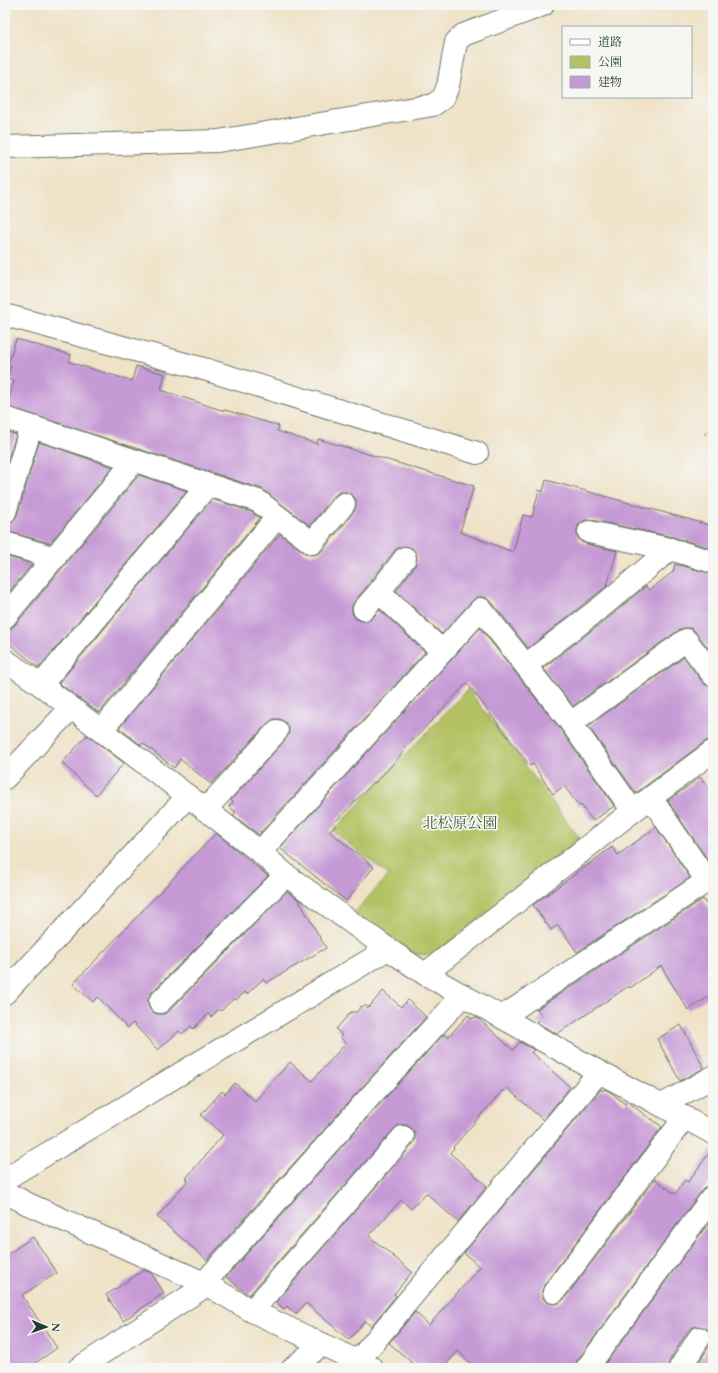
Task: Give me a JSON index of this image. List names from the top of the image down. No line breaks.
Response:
{"parks":["北松原公園"],"legend":["道路","公園","建物"],"north":"right"}
